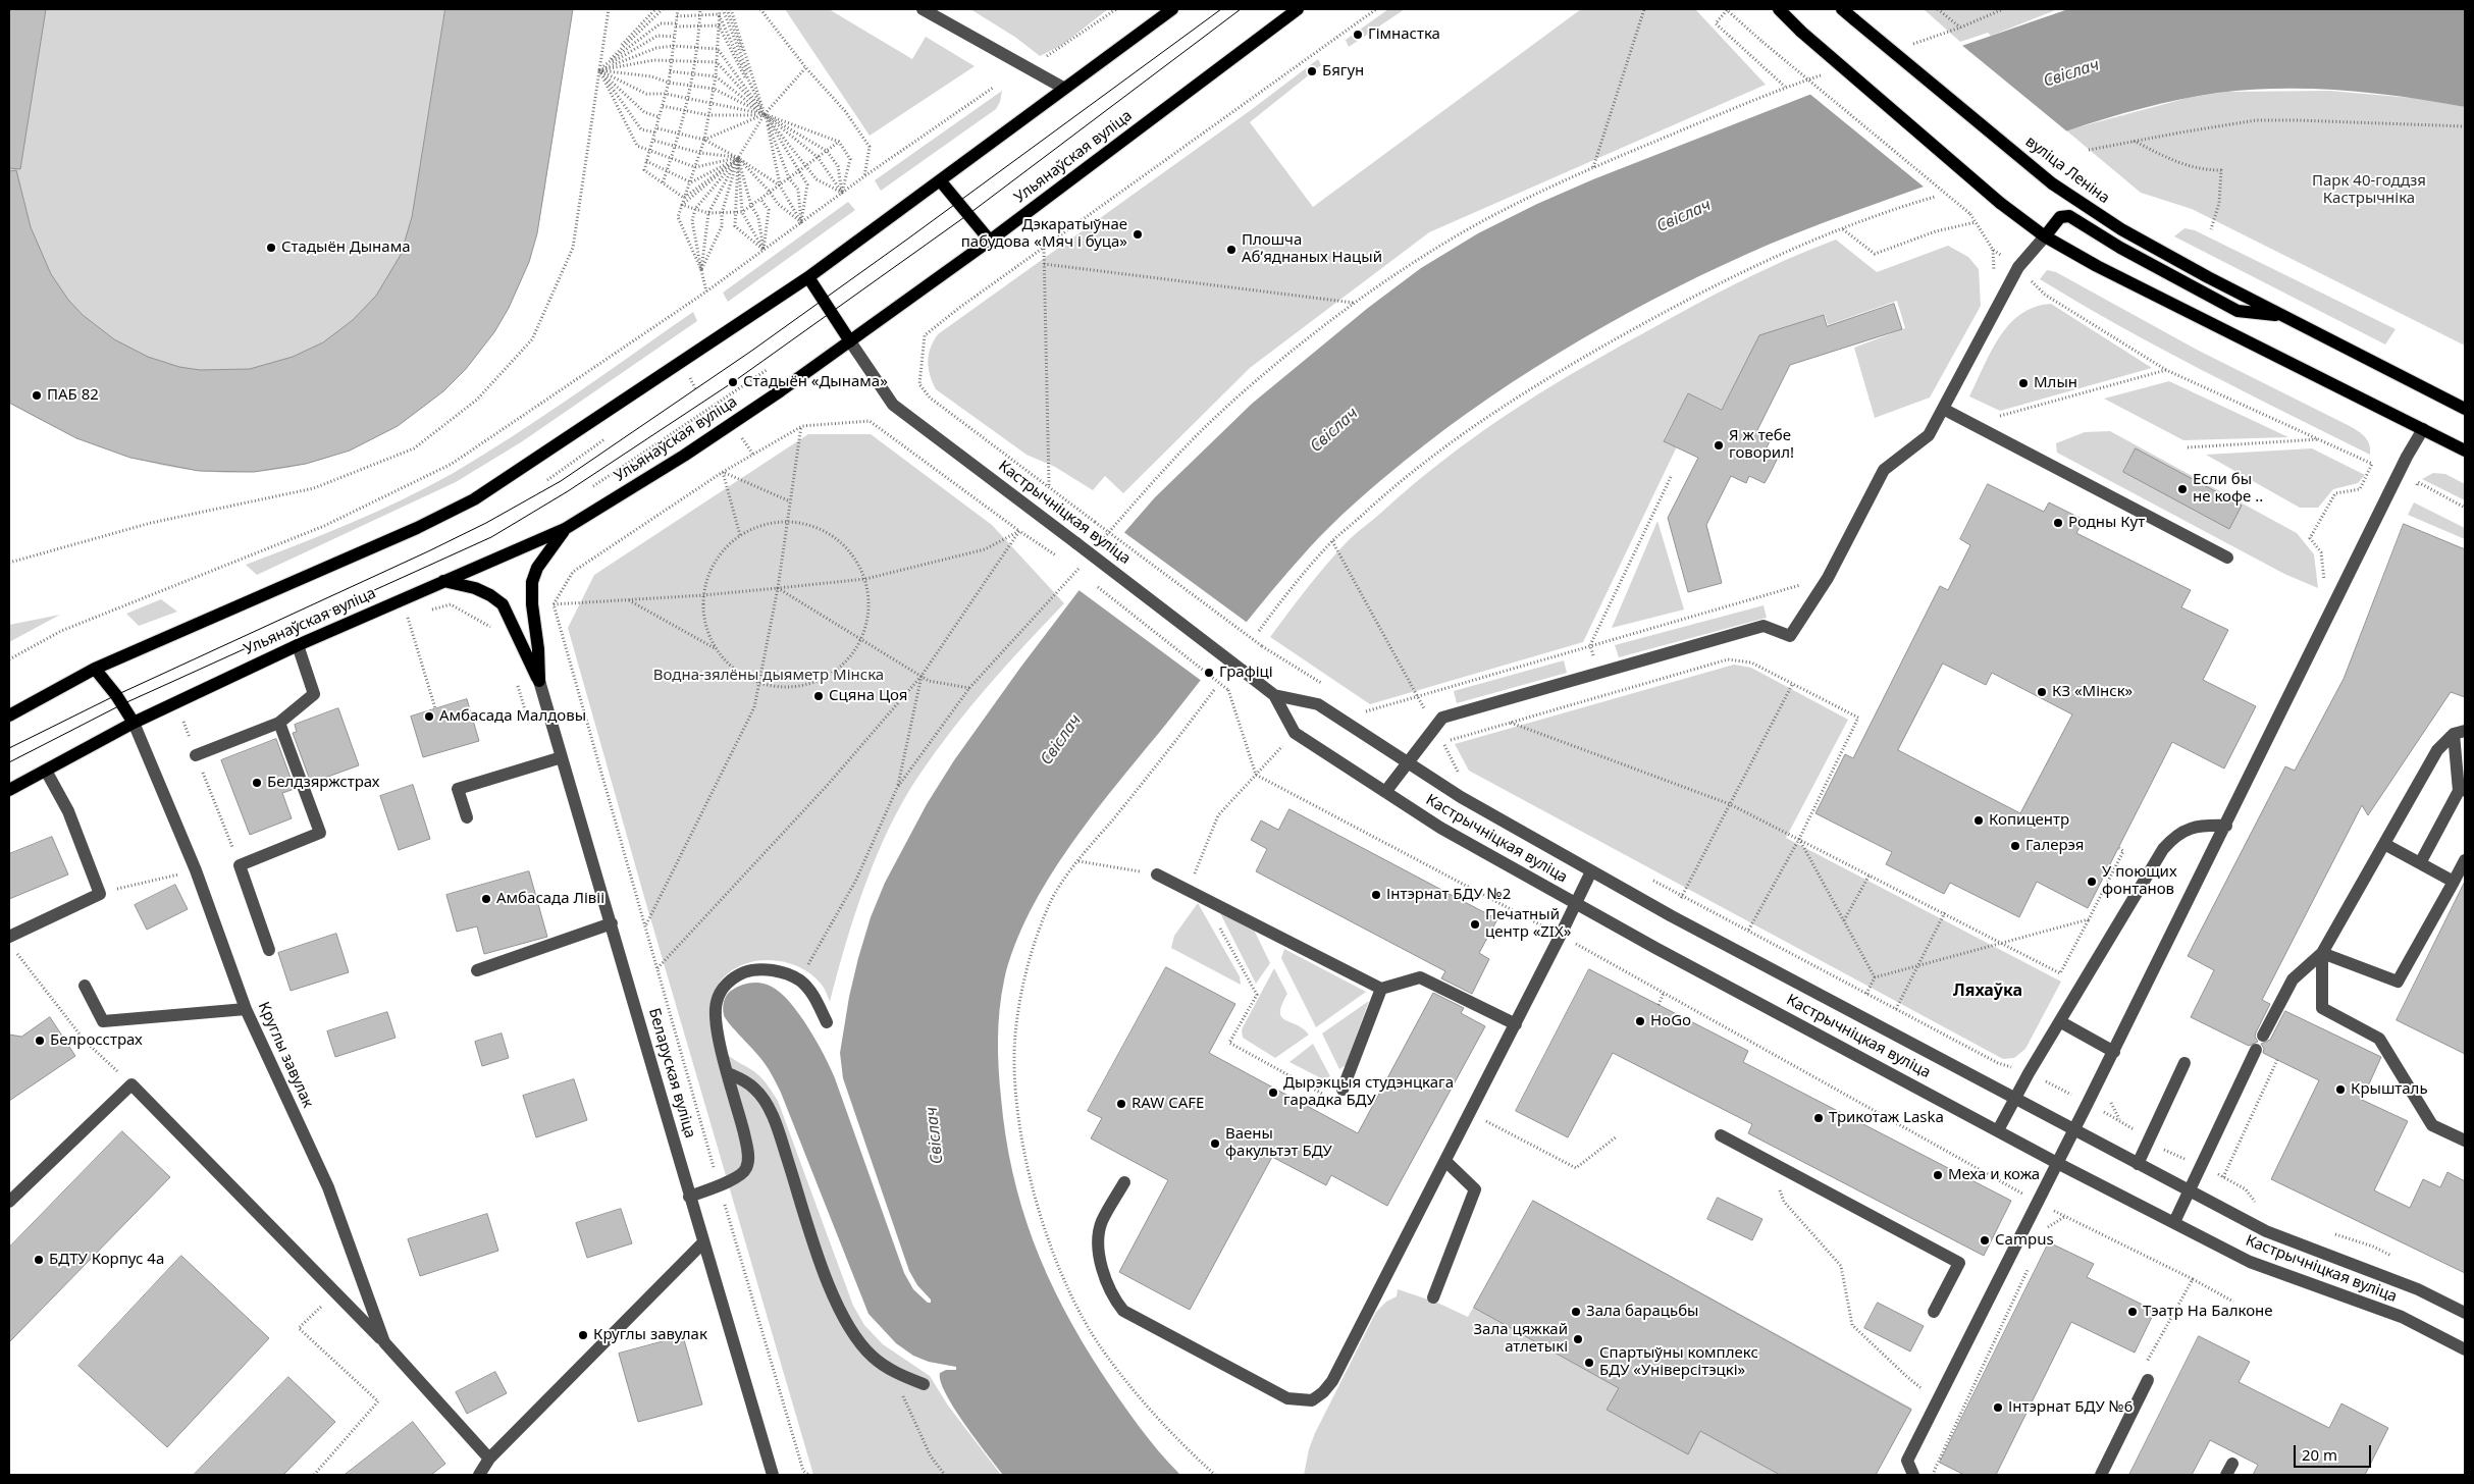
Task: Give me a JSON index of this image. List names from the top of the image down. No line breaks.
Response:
{"streets":{"main road":["Ульянаўская вуліца","вуліца Леніна"],"street":["Кастрычніцкая вуліца","Круглы завулак","Беларуская вуліца"]},"crossings":[["Ульянаўская вуліца","Кастрычніцкая вуліца"],["Ульянаўская вуліца","Круглы завулак"]],"districts":["Ляхаўка"],"water":["Свіслач"],"parks":["Парк 40-годдзя Кастрычніка","Водна-зялёны дыяметр Мінска"],"places":["Гімнастка","Бягун","Дэкаратыўнае пабудова «Мяч і буца»","Стадыён Дынама","Плошча Абʼяднаных Нацый","Стадыён «Дынама»","Млын","ПАБ 82","Я ж тебе говорил!","Если бы не кофе ..","Родны Кут","Графіці","КЗ «Мінск»","Сцяна Цоя","Амбасада Малдовы","Белдзяржстрах","Копицентр","Галерэя","У поющих фонтанов","Інтэрнат БДУ №2","Амбасада Лівіі","Печатный центр «ZIX»","HoGo","Белросстрах","Крышталь","Дырэкцыя студэнцкага гарадка БДУ","RAW CAFE","Трикотаж Laska","Ваены факультэт БДУ","Меха и кожа","Campus","БДТУ Корпус 4а","Зала барацьбы","Тэатр На Балконе","Круглы завулак","Зала цяжкай атлетыкі","Спартыўны комплекс БДУ «Універсітэцкі»","Інтэрнат БДУ №6"],"scale_bar":"20 m"}
